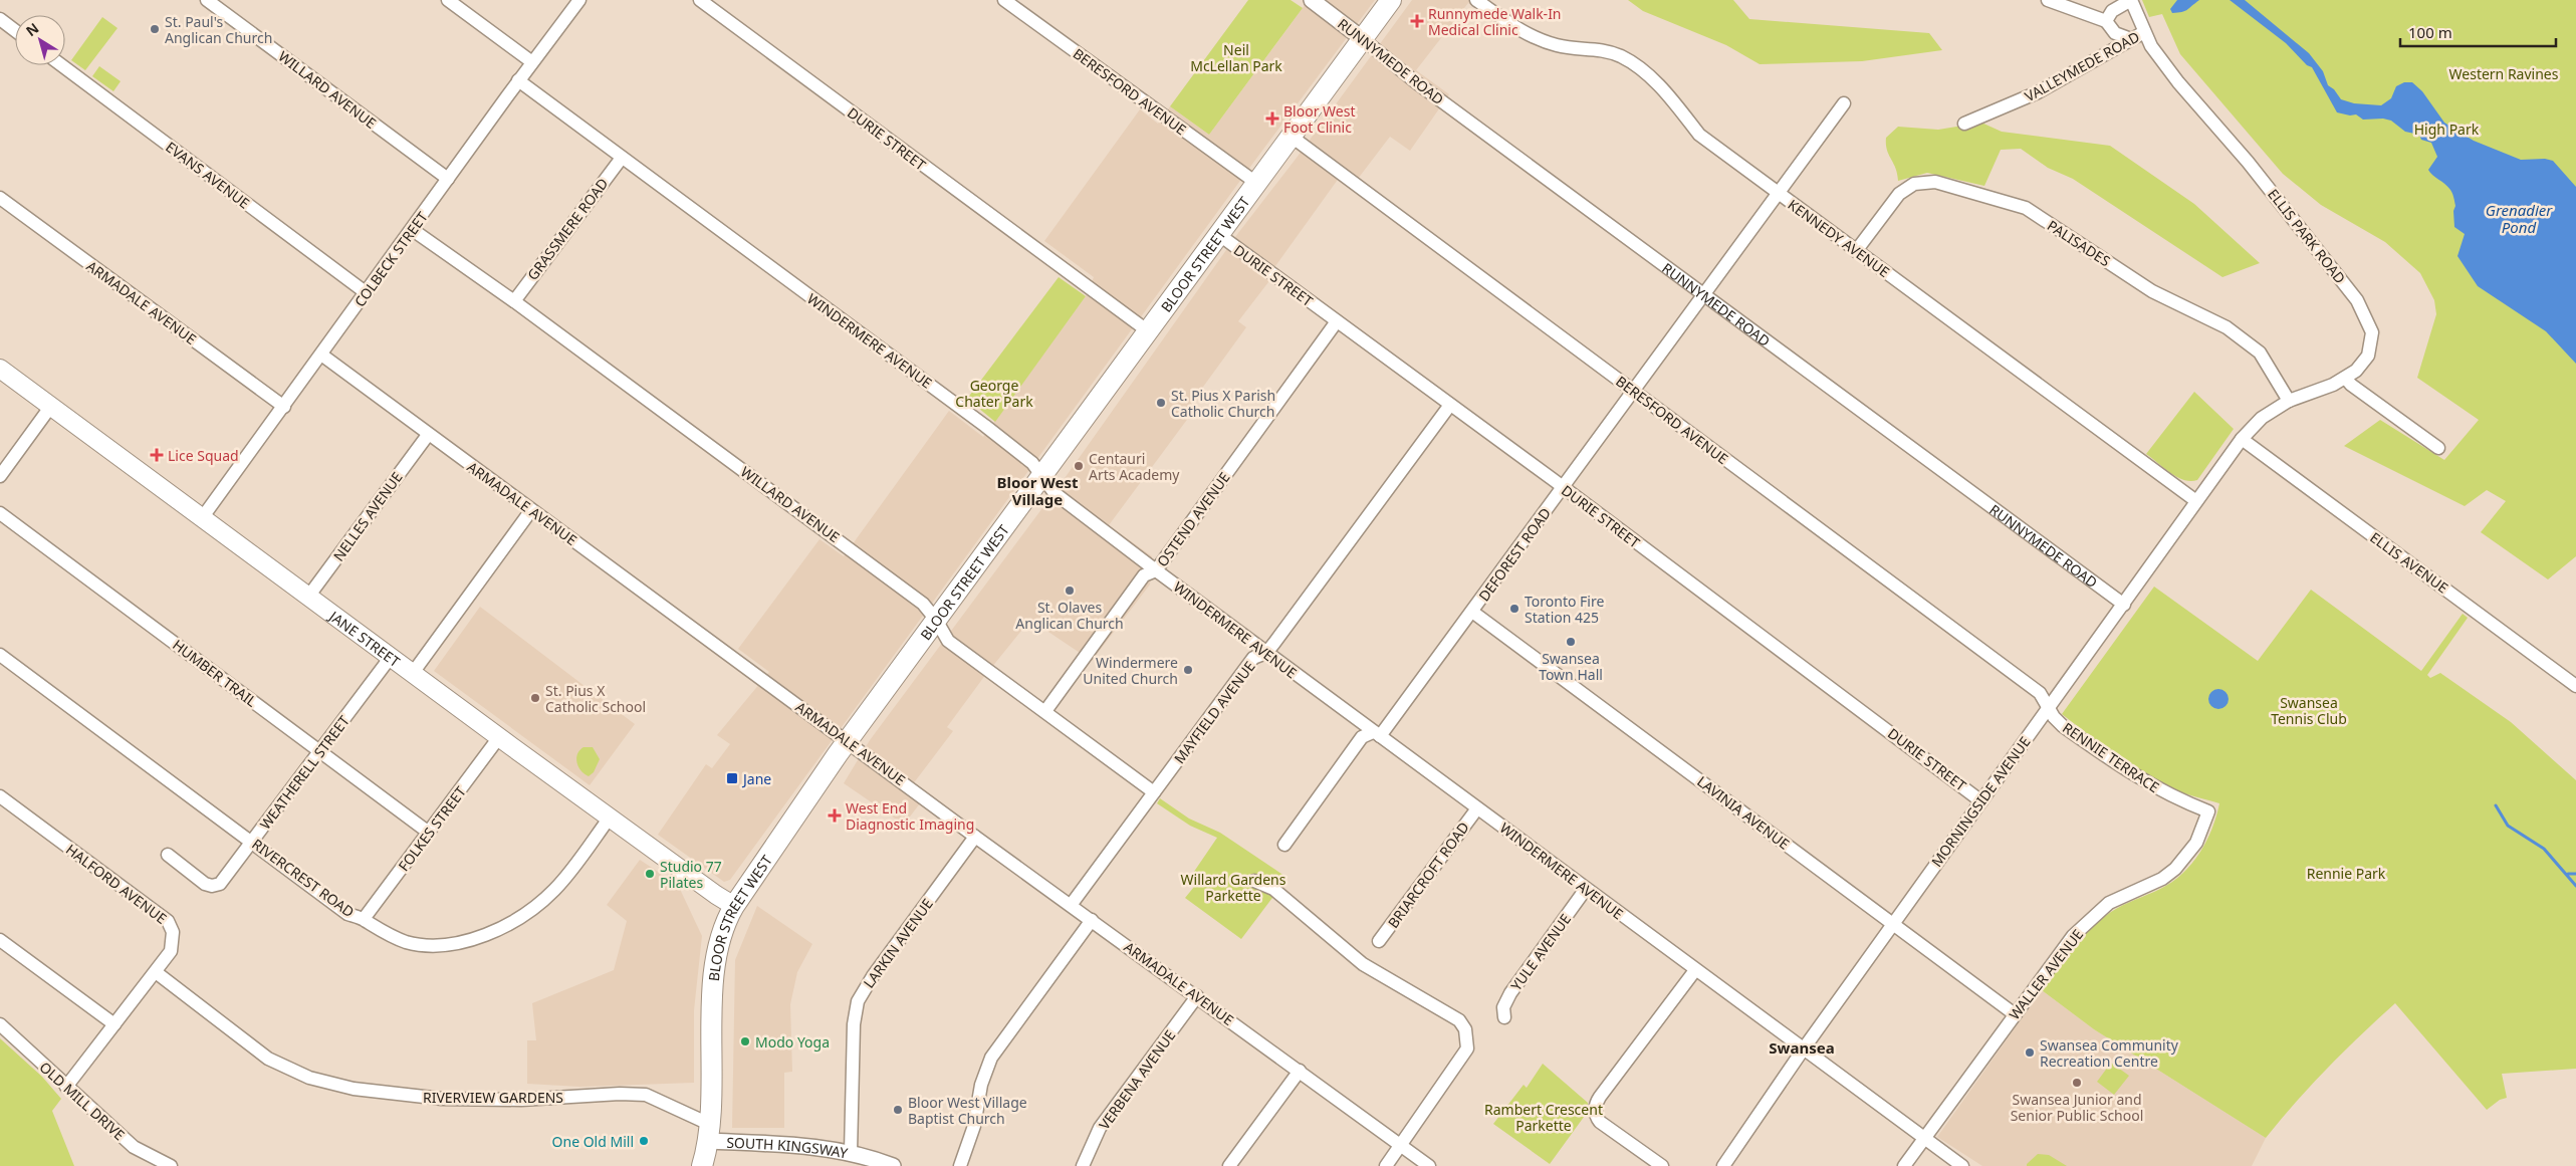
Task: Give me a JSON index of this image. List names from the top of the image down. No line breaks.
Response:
{"streets":{"main road":["BLOOR STREET WEST","JANE STREET"],"street":["RUNNYMEDE ROAD","VALLEYMEDE ROAD","WILLARD AVENUE","BERESFORD AVENUE","DURIE STREET","EVANS AVENUE","GRASSMERE ROAD","ELLIS PARK ROAD","KENNEDY AVENUE","PALISADES","COLBECK STREET","ARMADALE AVENUE","WINDERMERE AVENUE","NELLES AVENUE","OSTEND AVENUE","DEFOREST ROAD","ELLIS AVENUE","HUMBER TRAIL","MAYFIELD AVENUE","RENNIE TERRACE","WEATHERELL STREET","MORNINGSIDE AVENUE","LAVINIA AVENUE","FOLKES STREET","BRIARCROFT ROAD","RIVERCREST ROAD","HALFORD AVENUE","LARKIN AVENUE","YULE AVENUE","WALLER AVENUE","VERBENA AVENUE","RIVERVIEW GARDENS","OLD MILL DRIVE","SOUTH KINGSWAY"]},"crossings":[["RUNNYMEDE ROAD","BLOOR STREET WEST"],["RUNNYMEDE ROAD","DEFOREST ROAD"],["RUNNYMEDE ROAD","MORNINGSIDE AVENUE"],["VALLEYMEDE ROAD","ELLIS PARK ROAD"],["WILLARD AVENUE","GRASSMERE ROAD"],["WILLARD AVENUE","BLOOR STREET WEST"],["WILLARD AVENUE","COLBECK STREET"],["WILLARD AVENUE","OSTEND AVENUE"],["WILLARD AVENUE","MAYFIELD AVENUE"],["BERESFORD AVENUE","BLOOR STREET WEST"],["BERESFORD AVENUE","DEFOREST ROAD"],["BERESFORD AVENUE","RENNIE TERRACE"],["BERESFORD AVENUE","MORNINGSIDE AVENUE"],["DURIE STREET","BLOOR STREET WEST"],["DURIE STREET","OSTEND AVENUE"],["DURIE STREET","DEFOREST ROAD"],["DURIE STREET","MAYFIELD AVENUE"],["DURIE STREET","MORNINGSIDE AVENUE"],["EVANS AVENUE","COLBECK STREET"],["GRASSMERE ROAD","WINDERMERE AVENUE"],["ELLIS PARK ROAD","PALISADES"],["ELLIS PARK ROAD","ELLIS AVENUE"],["ELLIS PARK ROAD","MORNINGSIDE AVENUE"],["KENNEDY AVENUE","PALISADES"],["KENNEDY AVENUE","DEFOREST ROAD"],["KENNEDY AVENUE","MORNINGSIDE AVENUE"],["BLOOR STREET WEST","ARMADALE AVENUE"],["BLOOR STREET WEST","WINDERMERE AVENUE"],["BLOOR STREET WEST","JANE STREET"],["BLOOR STREET WEST","RIVERVIEW GARDENS"],["BLOOR STREET WEST","SOUTH KINGSWAY"],["COLBECK STREET","ARMADALE AVENUE"],["COLBECK STREET","WINDERMERE AVENUE"],["COLBECK STREET","JANE STREET"],["ARMADALE AVENUE","NELLES AVENUE"],["ARMADALE AVENUE","MAYFIELD AVENUE"],["ARMADALE AVENUE","LARKIN AVENUE"],["ARMADALE AVENUE","VERBENA AVENUE"],["WINDERMERE AVENUE","OSTEND AVENUE"],["WINDERMERE AVENUE","DEFOREST ROAD"],["WINDERMERE AVENUE","MAYFIELD AVENUE"],["WINDERMERE AVENUE","MORNINGSIDE AVENUE"],["WINDERMERE AVENUE","BRIARCROFT ROAD"],["WINDERMERE AVENUE","YULE AVENUE"],["WINDERMERE AVENUE","WALLER AVENUE"],["NELLES AVENUE","JANE STREET"],["DEFOREST ROAD","LAVINIA AVENUE"],["ELLIS AVENUE","MORNINGSIDE AVENUE"],["JANE STREET","WEATHERELL STREET"],["JANE STREET","FOLKES STREET"],["JANE STREET","RIVERCREST ROAD"],["HUMBER TRAIL","WEATHERELL STREET"],["HUMBER TRAIL","FOLKES STREET"],["RENNIE TERRACE","MORNINGSIDE AVENUE"],["RENNIE TERRACE","WALLER AVENUE"],["WEATHERELL STREET","RIVERCREST ROAD"],["MORNINGSIDE AVENUE","LAVINIA AVENUE"],["LAVINIA AVENUE","WALLER AVENUE"],["FOLKES STREET","RIVERCREST ROAD"],["HALFORD AVENUE","RIVERVIEW GARDENS"],["HALFORD AVENUE","OLD MILL DRIVE"],["LARKIN AVENUE","SOUTH KINGSWAY"],["RIVERVIEW GARDENS","SOUTH KINGSWAY"]],"districts":["Bloor West Village","Swansea"],"water":["Grenadier Pond"],"parks":["Neil McLellan Park","Western Ravines","High Park","George Chater Park","Swansea Tennis Club","Rennie Park","Willard Gardens Parkette","Rambert Crescent Parkette"],"places":{"health":["Runnymede Walk-In Medical Clinic","Bloor West Foot Clinic","Lice Squad","West End Diagnostic Imaging"],"other":["St. Paul's Anglican Church","St. Pius X Parish Catholic Church","Centauri Arts Academy","St. Olaves Anglican Church","Toronto Fire Station 425","Swansea Town Hall","Windermere United Church","St. Pius X Catholic School","Studio 77 Pilates","Modo Yoga","Swansea Community Recreation Centre","Swansea Junior and Senior Public School","Bloor West Village Baptist Church","One Old Mill"],"transit":["Jane"]},"scale_bar":"100 m","north":"top left"}
